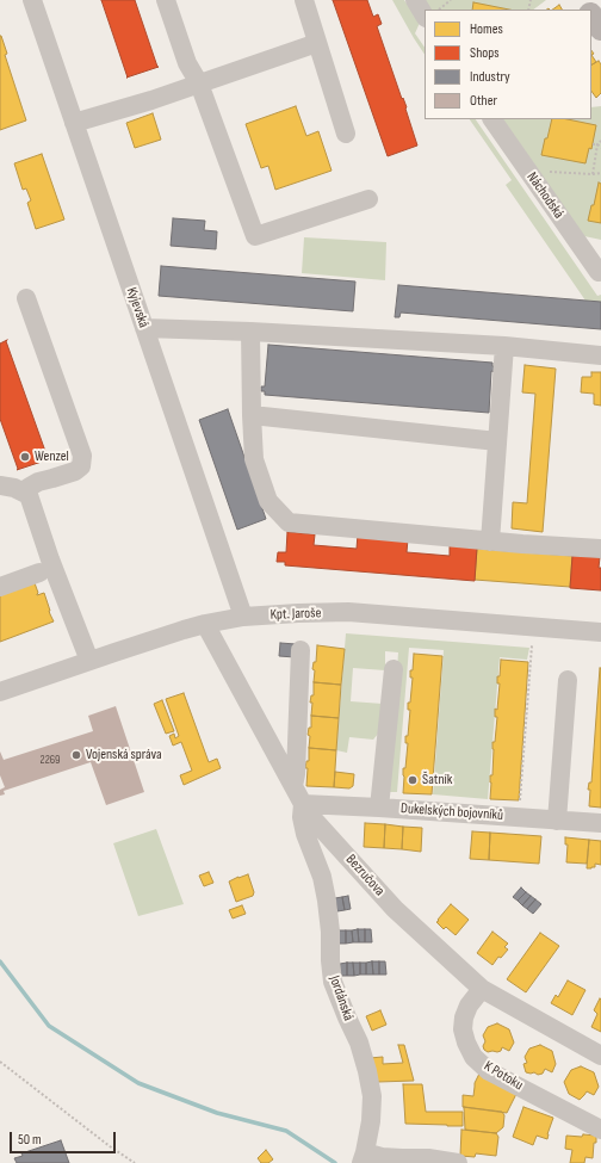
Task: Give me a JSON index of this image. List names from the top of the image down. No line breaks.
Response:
{"streets":{"street":["Náchodská","Kyjevská","Kpt. Jaroše","Dukelských bojovníků","Bezručova","Jordánská","K Potoku"]},"crossings":[["Kyjevská","Kpt. Jaroše"],["Kpt. Jaroše","Bezručova"],["Dukelských bojovníků","Bezručova"],["Dukelských bojovníků","Jordánská"],["Bezručova","Jordánská"],["Bezručova","K Potoku"]],"places":["Wenzel","Vojenská správa","Šatník"],"house_numbers":["2269"],"legend":["Homes","Shops","Industry","Other"],"scale_bar":"50 m"}
